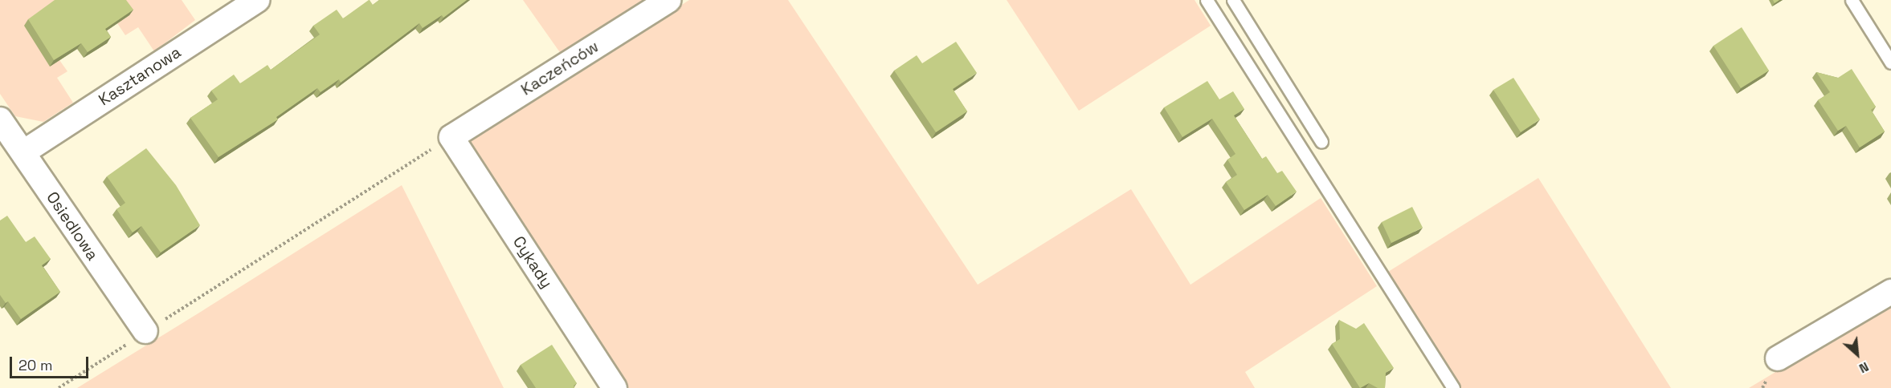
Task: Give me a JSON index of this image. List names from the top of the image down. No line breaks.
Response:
{"streets":{"street":["Kaczeńców","Kasztanowa","Osiedlowa","Cykady"]},"crossings":[["Kaczeńców","Cykady"],["Kasztanowa","Osiedlowa"]],"scale_bar":"20 m","north":"bottom right"}
